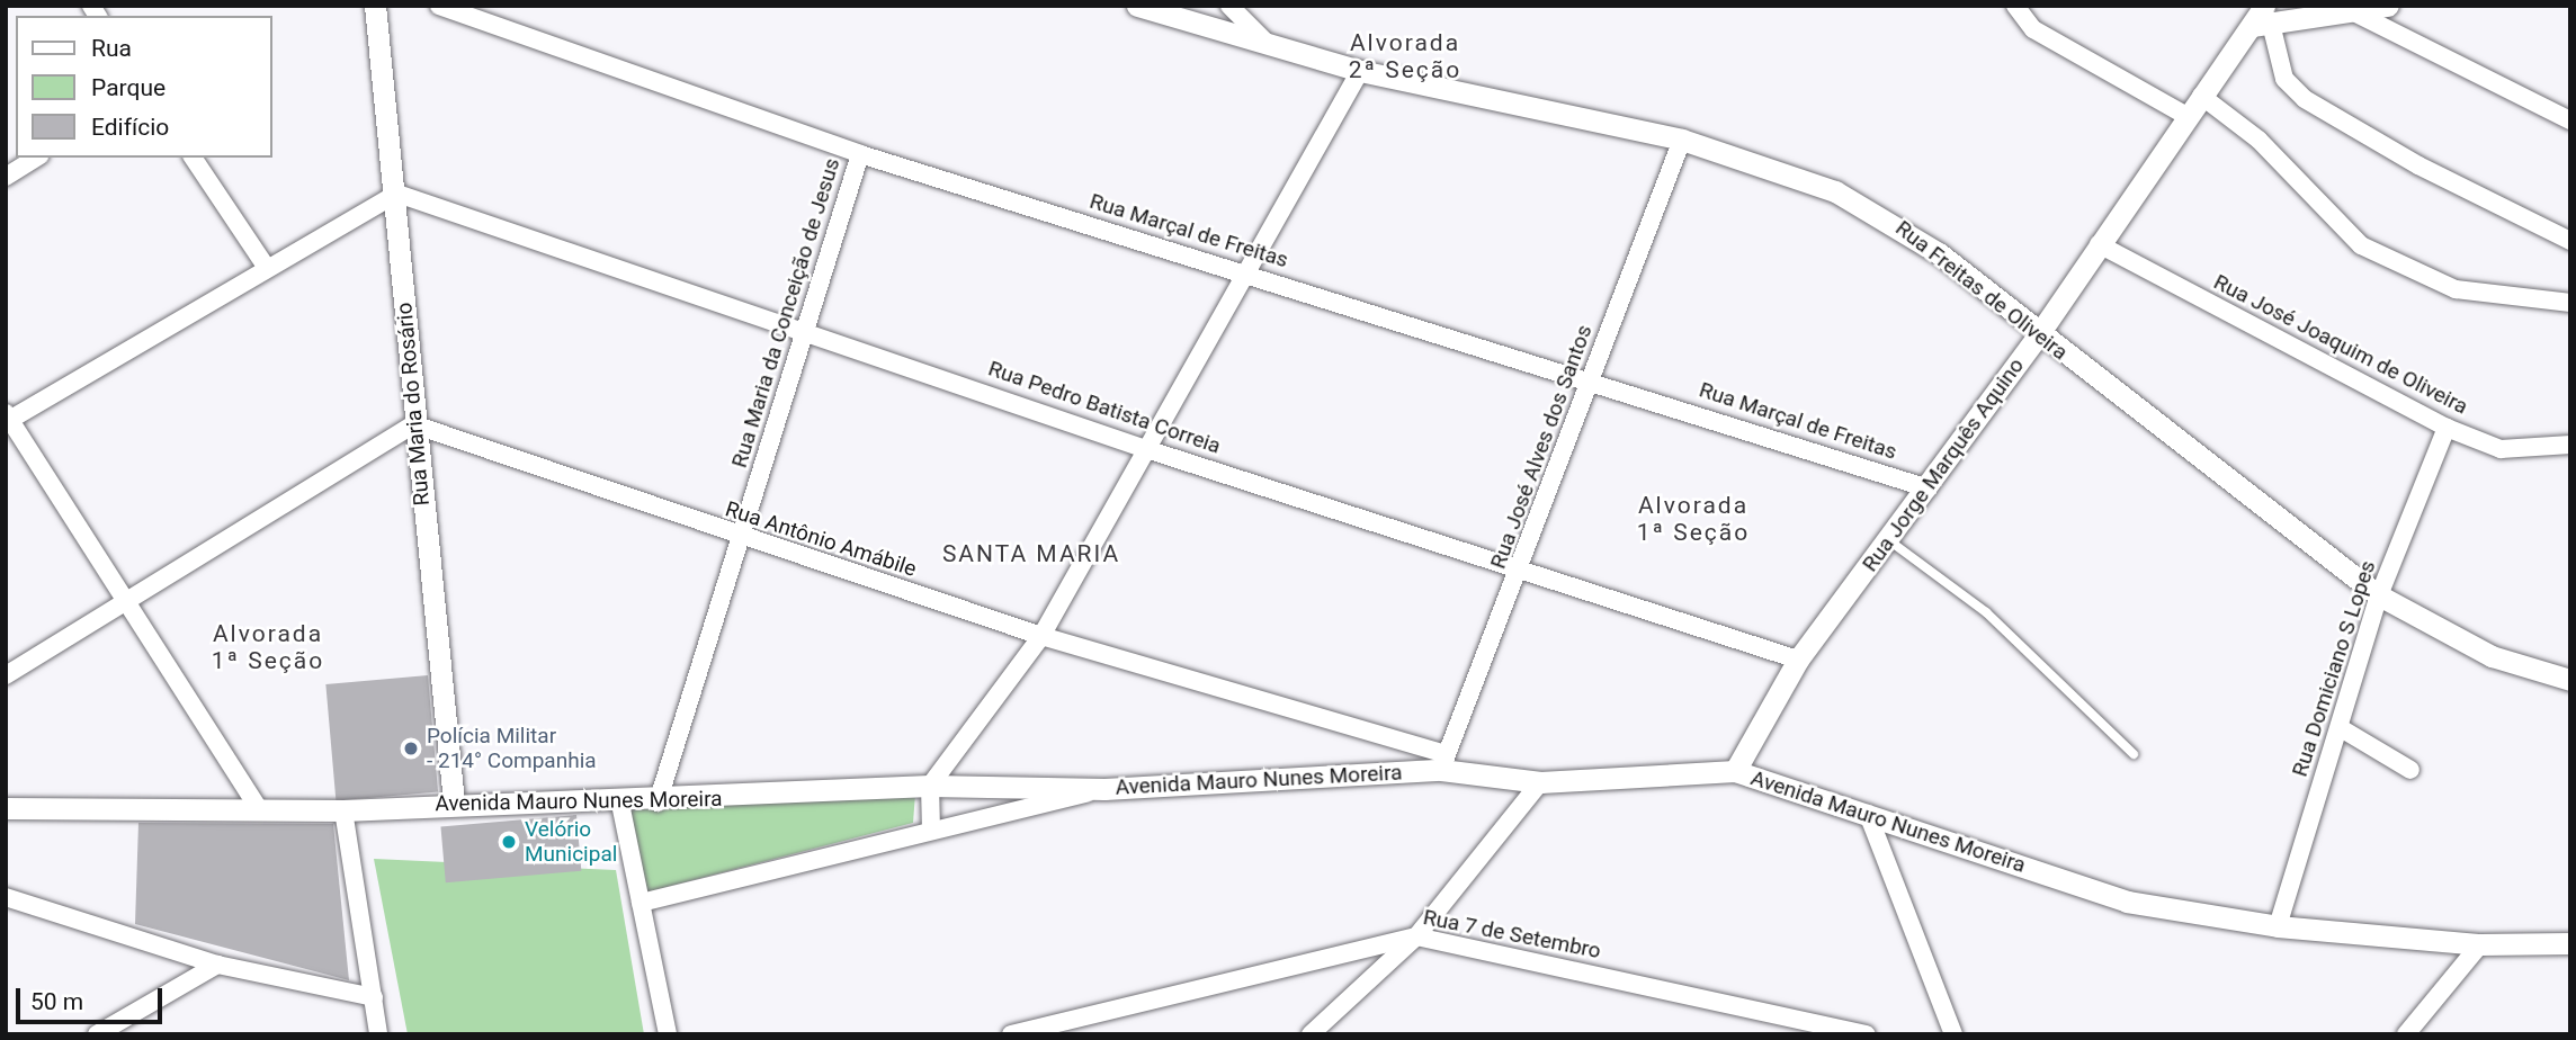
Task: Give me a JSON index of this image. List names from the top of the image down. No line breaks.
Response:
{"streets":{"street":["Rua Marçal de Freitas","Rua Freitas de Oliveira","Rua Maria da Conceição de Jesus","Rua José Joaquim de Oliveira","Rua Maria do Rosário","Rua Pedro Batista Correia","Rua José Alves dos Santos","Rua Jorge Marquês Aquino","Rua Antônio Amábile","Rua Domiciano S Lopes","Avenida Mauro Nunes Moreira","Rua 7 de Setembro"]},"crossings":[["Rua Marçal de Freitas","Rua Maria da Conceição de Jesus"],["Rua Marçal de Freitas","Rua José Alves dos Santos"],["Rua Marçal de Freitas","Rua Jorge Marquês Aquino"],["Rua Freitas de Oliveira","Rua José Alves dos Santos"],["Rua Freitas de Oliveira","Rua Jorge Marquês Aquino"],["Rua Freitas de Oliveira","Rua Domiciano S Lopes"],["Rua Maria da Conceição de Jesus","Rua Pedro Batista Correia"],["Rua Maria da Conceição de Jesus","Rua Antônio Amábile"],["Rua Maria da Conceição de Jesus","Avenida Mauro Nunes Moreira"],["Rua José Joaquim de Oliveira","Rua Jorge Marquês Aquino"],["Rua José Joaquim de Oliveira","Rua Domiciano S Lopes"],["Rua Maria do Rosário","Rua Pedro Batista Correia"],["Rua Maria do Rosário","Rua Antônio Amábile"],["Rua Maria do Rosário","Avenida Mauro Nunes Moreira"],["Rua Pedro Batista Correia","Rua José Alves dos Santos"],["Rua Pedro Batista Correia","Rua Jorge Marquês Aquino"],["Rua José Alves dos Santos","Rua Antônio Amábile"],["Rua José Alves dos Santos","Avenida Mauro Nunes Moreira"],["Rua Jorge Marquês Aquino","Avenida Mauro Nunes Moreira"],["Rua Antônio Amábile","Avenida Mauro Nunes Moreira"],["Rua Domiciano S Lopes","Avenida Mauro Nunes Moreira"]],"districts":["Alvorada 2ª Seção","Alvorada 1ª Seção","SANTA MARIA","Alvorada 1ª Seção"],"places":["Polícia Militar - 214° Companhia","Velório Municipal"],"legend":["Rua","Parque","Edifício"],"scale_bar":"50 m"}
